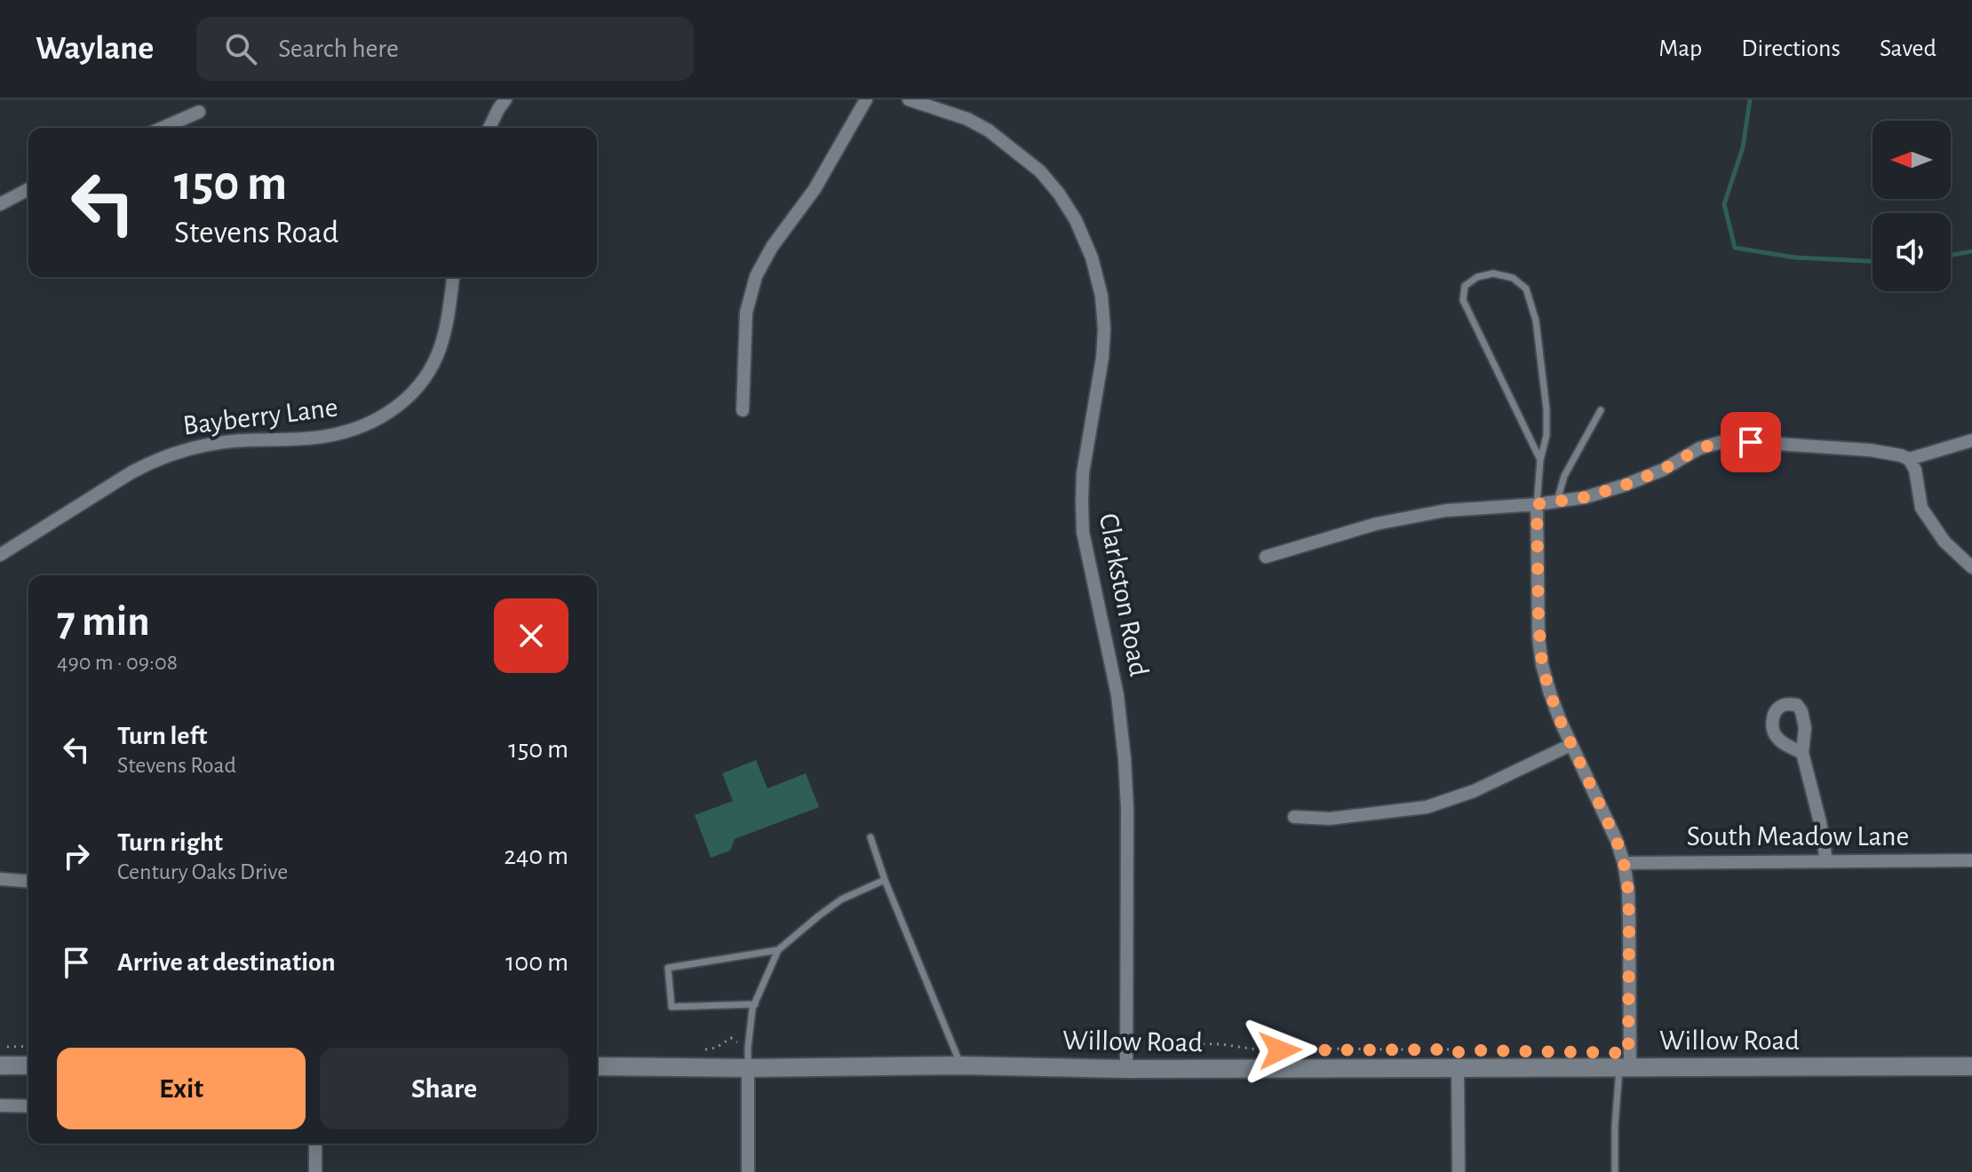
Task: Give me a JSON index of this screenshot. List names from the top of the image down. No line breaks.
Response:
{"streets":{"street":["Bayberry Lane","Clarkston Road","South Meadow Lane","Willow Road"]},"crossings":[["Clarkston Road","Willow Road"]],"north":"left","page":{"header":"Waylane","search":"Search here","nav":["Map","Directions","Saved"],"turn":["150 m","Stevens Road"],"heading":["7 min","490 m · 09:08"],"list":[{"name":"Turn left","note":"Stevens Road","value":"150 m"},{"name":"Turn right","note":"Century Oaks Drive","value":"240 m"},{"name":"Arrive at destination","value":"100 m"}],"buttons":["Exit","Share"]}}
